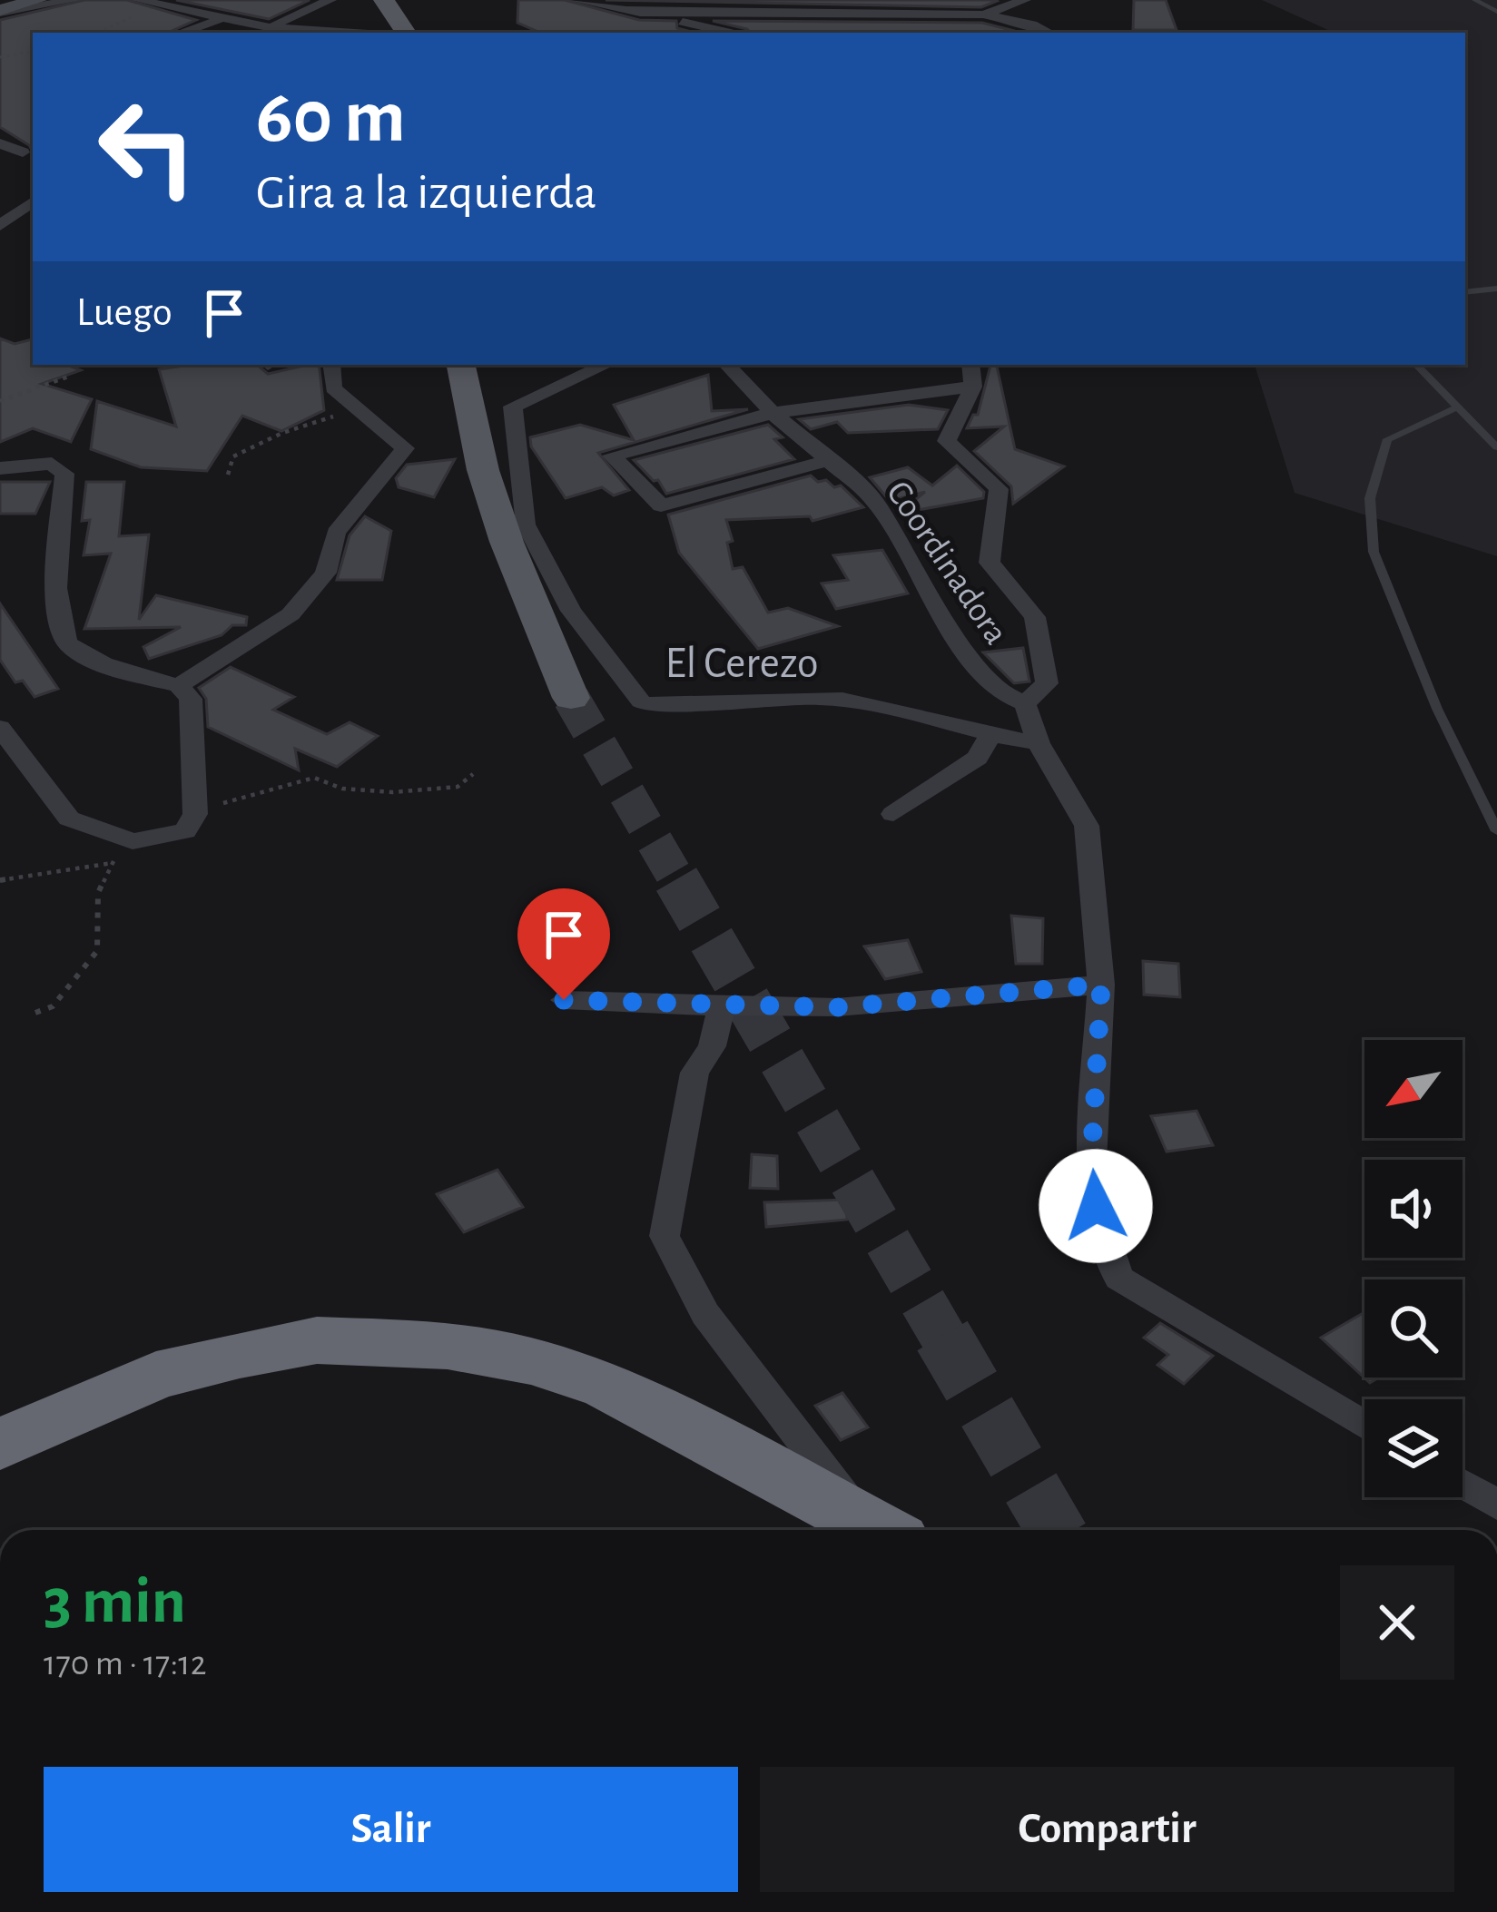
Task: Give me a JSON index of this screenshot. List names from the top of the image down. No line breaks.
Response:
{"streets":{"street":["Coordinadora","El Cerezo"]},"north":"bottom left","page":{"turn":["60 m","Gira a la izquierda"],"then":"Luego","heading":["3 min","170 m · 17:12"],"buttons":["Salir","Compartir"]}}
